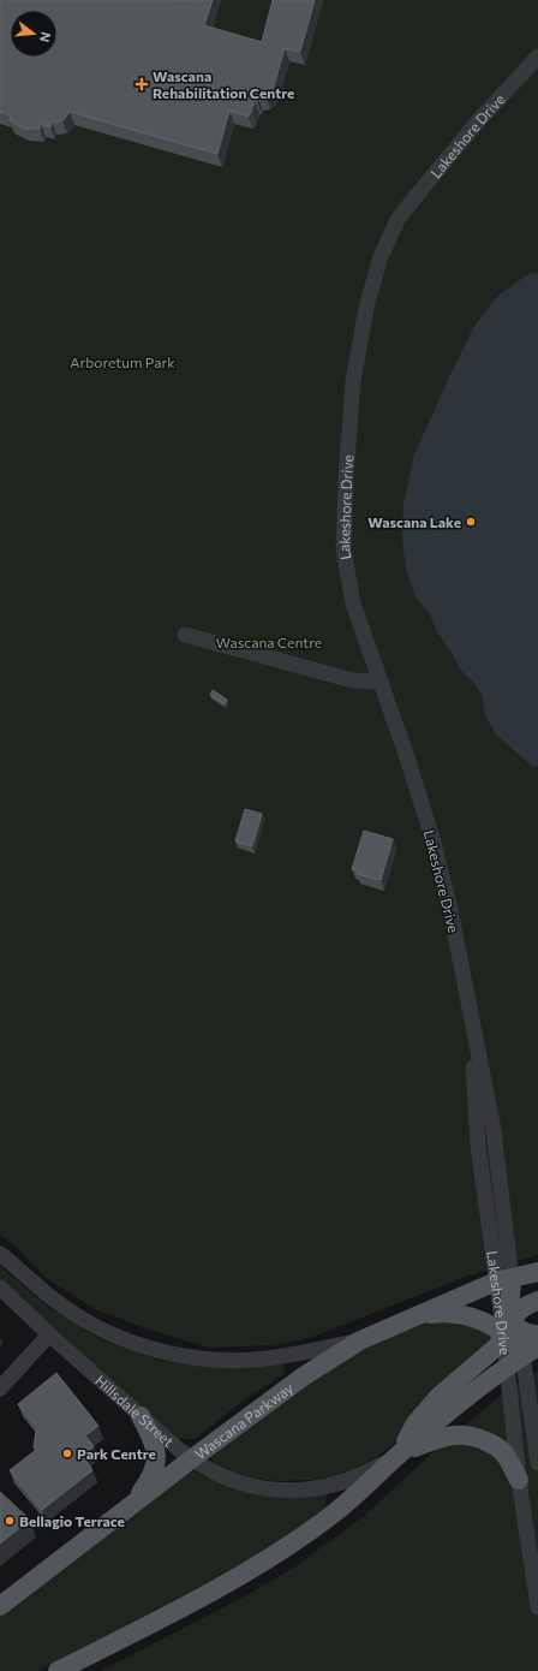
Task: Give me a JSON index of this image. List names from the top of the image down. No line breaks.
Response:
{"streets":{"main road":["Wascana Parkway"],"street":["Lakeshore Drive","Hillsdale Street"]},"crossings":[["Lakeshore Drive","Wascana Parkway"],["Hillsdale Street","Wascana Parkway"]],"parks":["Arboretum Park","Wascana Centre"],"places":{"health":["Wascana Rehabilitation Centre"],"other":["Wascana Lake","Park Centre","Bellagio Terrace"]},"north":"right"}
